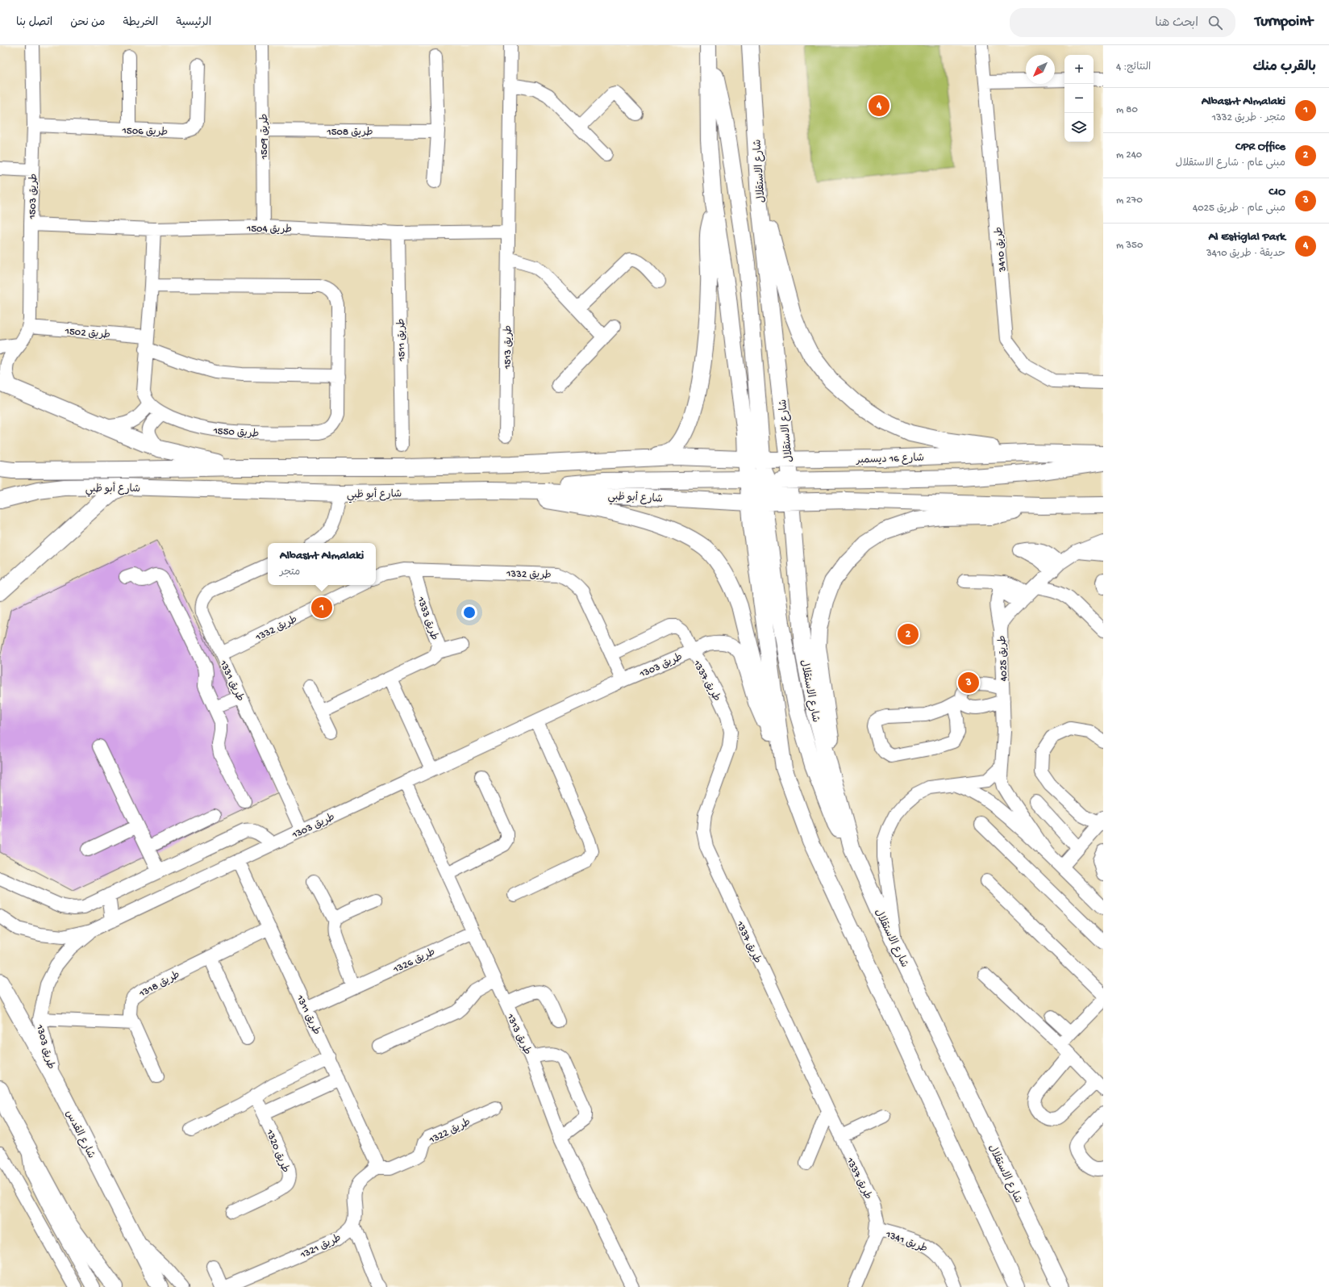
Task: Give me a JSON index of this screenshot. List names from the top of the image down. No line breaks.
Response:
{"streets":{"main road":["شارع الاستقلال","شارع 16 ديسمبر","شارع أبو ظبي","شارع القدس"],"street":["طريق 1506","طريق 1508","طريق 1509","طريق 1503","طريق 1504","طريق 3410","طريق 1502","طريق 1511","طريق 1513","طريق 1550","طريق 1332","طريق 1333","طريق 4025","طريق 1303","طريق 1331","طريق 1337","طريق 1326","طريق 1318","طريق 1311","طريق 1313","طريق 1322","طريق 1320","طريق 1341","طريق 1321"]},"crossings":[["طريق 1506","طريق 1503"],["طريق 1508","طريق 1509"],["طريق 1509","طريق 1504"],["شارع الاستقلال","شارع 16 ديسمبر"],["شارع الاستقلال","طريق 4025"],["طريق 1503","طريق 1504"],["طريق 1503","طريق 1502"],["طريق 1504","طريق 1511"],["طريق 1504","طريق 1513"],["طريق 1332","طريق 1333"],["طريق 1332","طريق 1303"],["طريق 1332","طريق 1331"],["طريق 1332","طريق 1337"],["طريق 1303","طريق 1331"],["طريق 1303","طريق 1337"],["طريق 1303","طريق 1311"],["طريق 1303","طريق 1313"],["طريق 1303","شارع القدس"],["طريق 1337","طريق 1341"],["طريق 1326","طريق 1311"],["طريق 1326","طريق 1313"],["طريق 1318","طريق 1311"],["طريق 1311","طريق 1322"]],"north":"bottom left","page":{"header":"Turnpoint","search":"ابحث هنا","nav":["الرئيسية","الخريطة","من نحن","اتصل بنا"],"heading":["بالقرب منك","النتائج: 4"],"map_buttons":["+","−"],"list":[{"mark":"1","name":"Albasht Almalaki","note":"متجر · طريق 1332","value":"80 m"},{"mark":"2","name":"CPR Office","note":"مبنى عام · شارع الاستقلال","value":"240 m"},{"mark":"3","name":"CIO","note":"مبنى عام · طريق 4025","value":"270 m"},{"mark":"4","name":"Al Estiglal Park","note":"حديقة · طريق 3410","value":"350 m"}],"pins":["4","1","2","3"],"popup":["Albasht Almalaki","متجر"]}}
